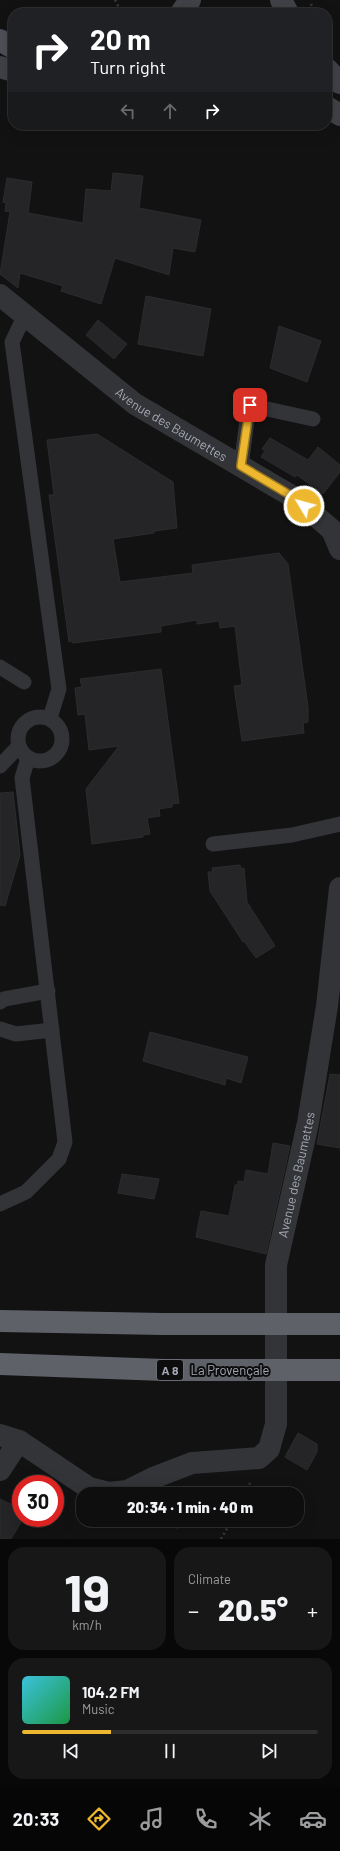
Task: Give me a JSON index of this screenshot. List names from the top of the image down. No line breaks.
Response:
{"streets":{"highway":["A 8","La Provençale"],"street":["Avenue des Baumettes"]},"page":{"turn":["20 m","Turn right"],"limit":"30","trip":"20:34 · 1 min · 40 m","tile":[["19","km/h"],"Climate"],"heat":["−","20.5°","+"],"song":["104.2 FM","Music"],"tabs":"20:33"}}
